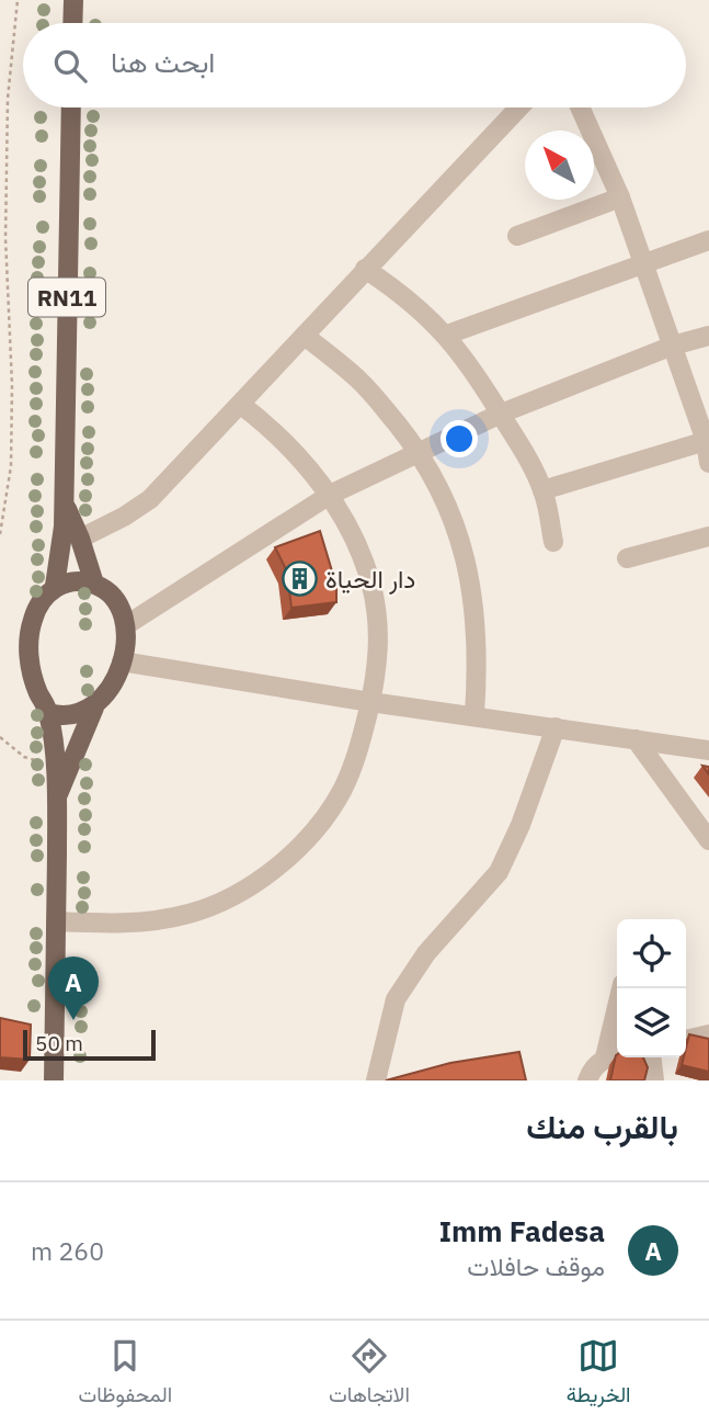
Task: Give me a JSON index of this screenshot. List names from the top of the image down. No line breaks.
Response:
{"streets":{"main road":["RN11"]},"places":{"building":["دار الحياة"]},"scale_bar":"50 m","north":"top left","page":{"search":"ابحث هنا","pins":"A","scale":"50 m","heading":"بالقرب منك","list":[{"mark":"A","name":"Imm Fadesa","note":"موقف حافلات","value":"260 m"}],"nav":["الخريطة","الاتجاهات","المحفوظات"]}}
